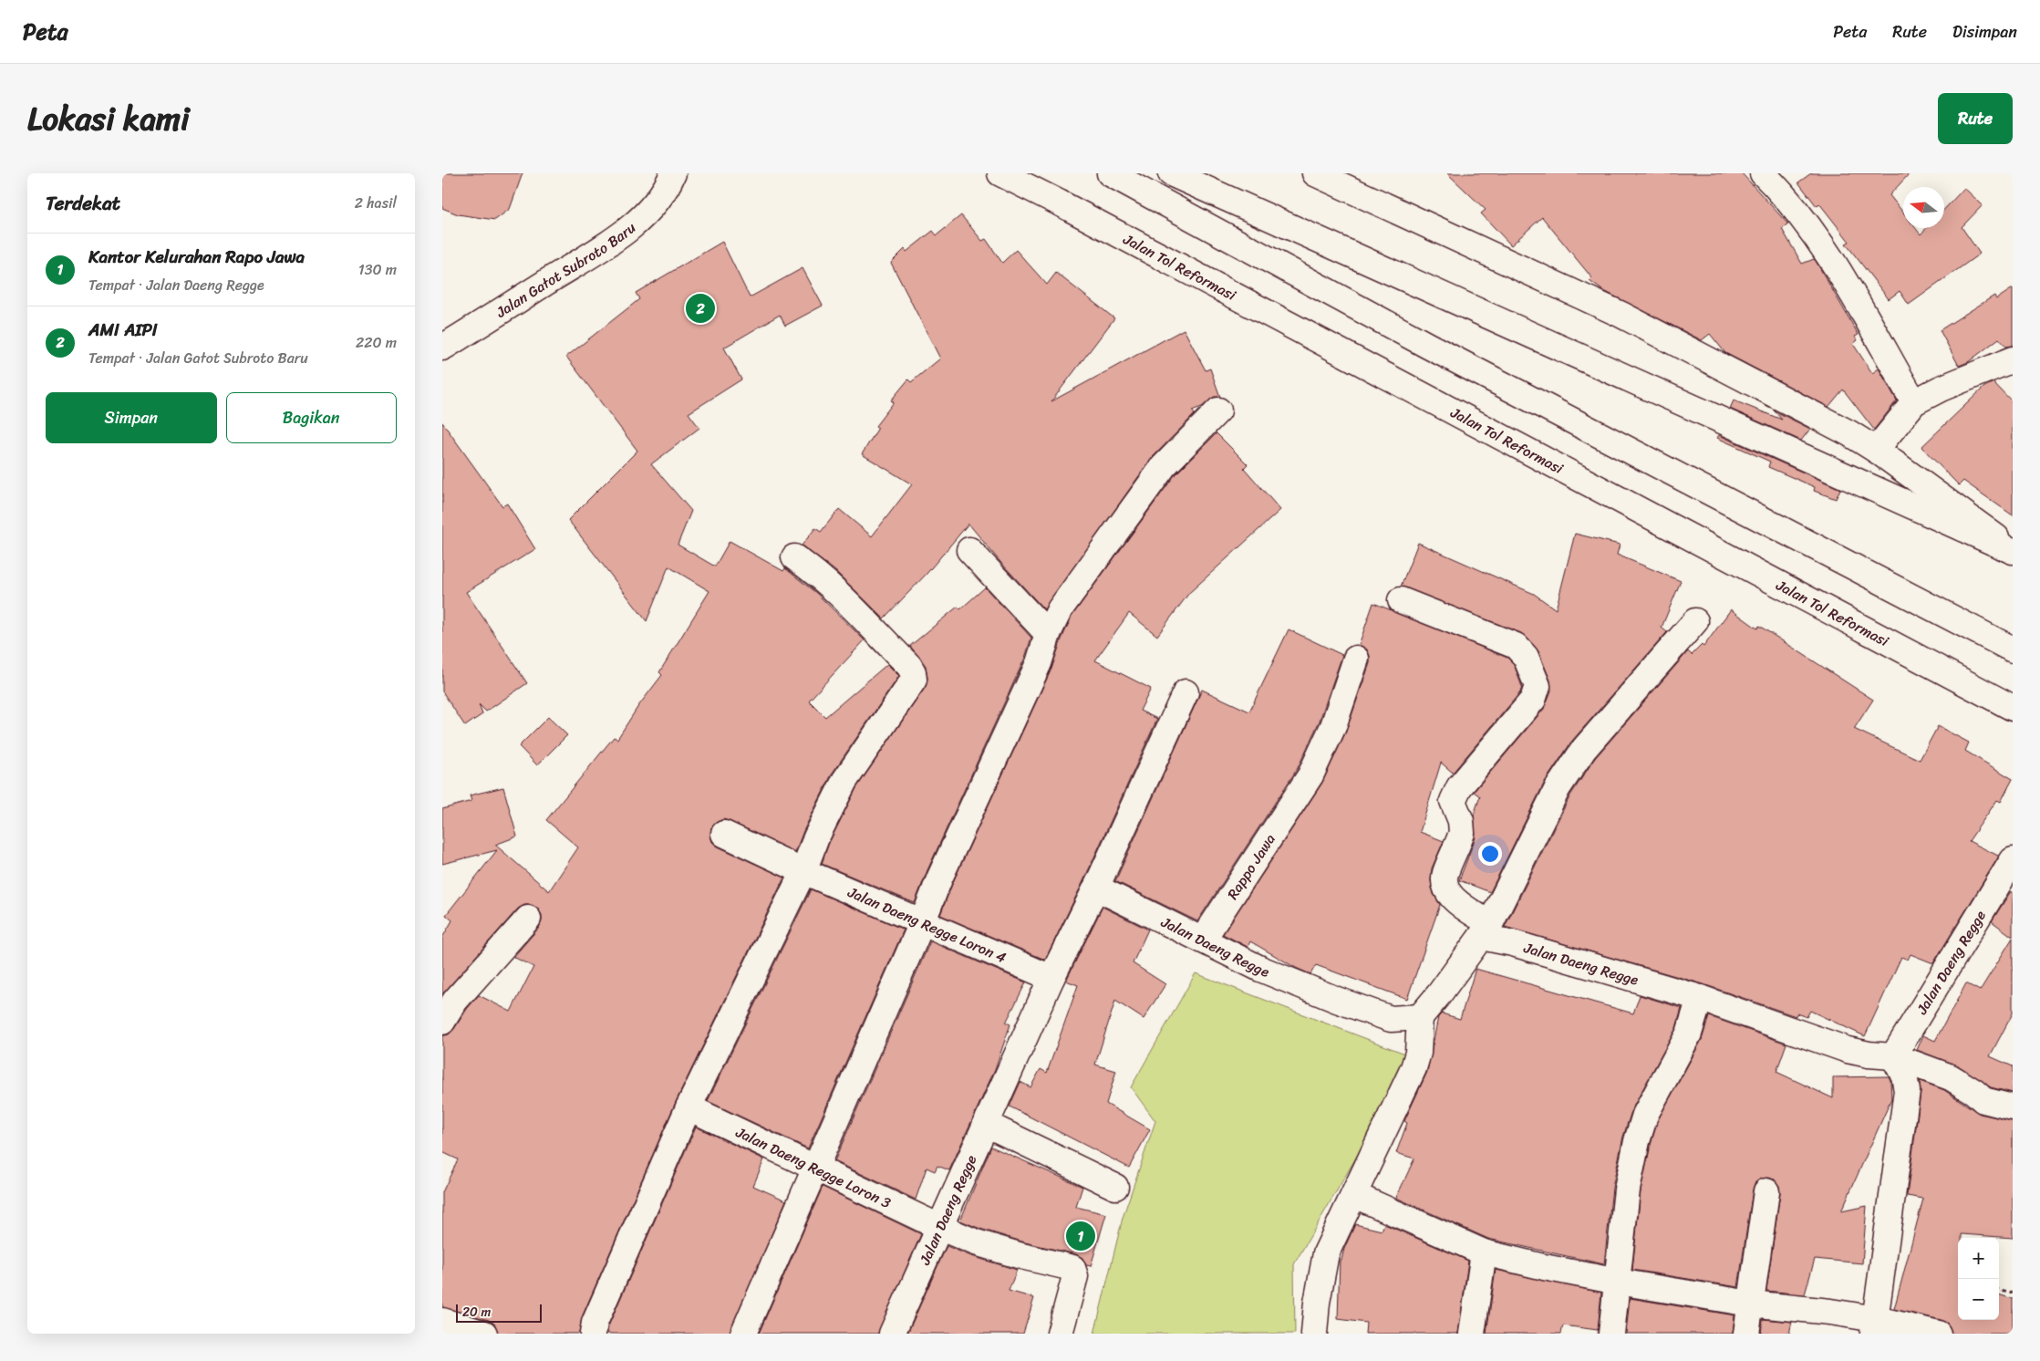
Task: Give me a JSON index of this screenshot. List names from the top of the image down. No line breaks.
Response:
{"streets":{"main road":["Jalan Tol Reformasi","Jalan Gatot Subroto Baru","Rappo Jawa","Jalan Daeng Regge Loron 4","Jalan Daeng Regge","Jalan Daeng Regge Loron 3"]},"crossings":[["Rappo Jawa","Jalan Daeng Regge"],["Jalan Daeng Regge Loron 4","Jalan Daeng Regge"],["Jalan Daeng Regge","Jalan Daeng Regge Loron 3"]],"scale_bar":"20 m","north":"left","page":{"header":"Peta","nav":["Peta","Rute","Disimpan"],"title":"Lokasi kami","buttons":["Rute",["Simpan","Bagikan"]],"heading":["Terdekat","2 hasil"],"list":[{"mark":"1","name":"Kantor Kelurahan Rapo Jawa","note":"Tempat · Jalan Daeng Regge","value":"130 m"},{"mark":"2","name":"AMI AIPI","note":"Tempat · Jalan Gatot Subroto Baru","value":"220 m"}],"pins":["2","1"],"map_buttons":["+","−"],"scale":"20 m"}}
